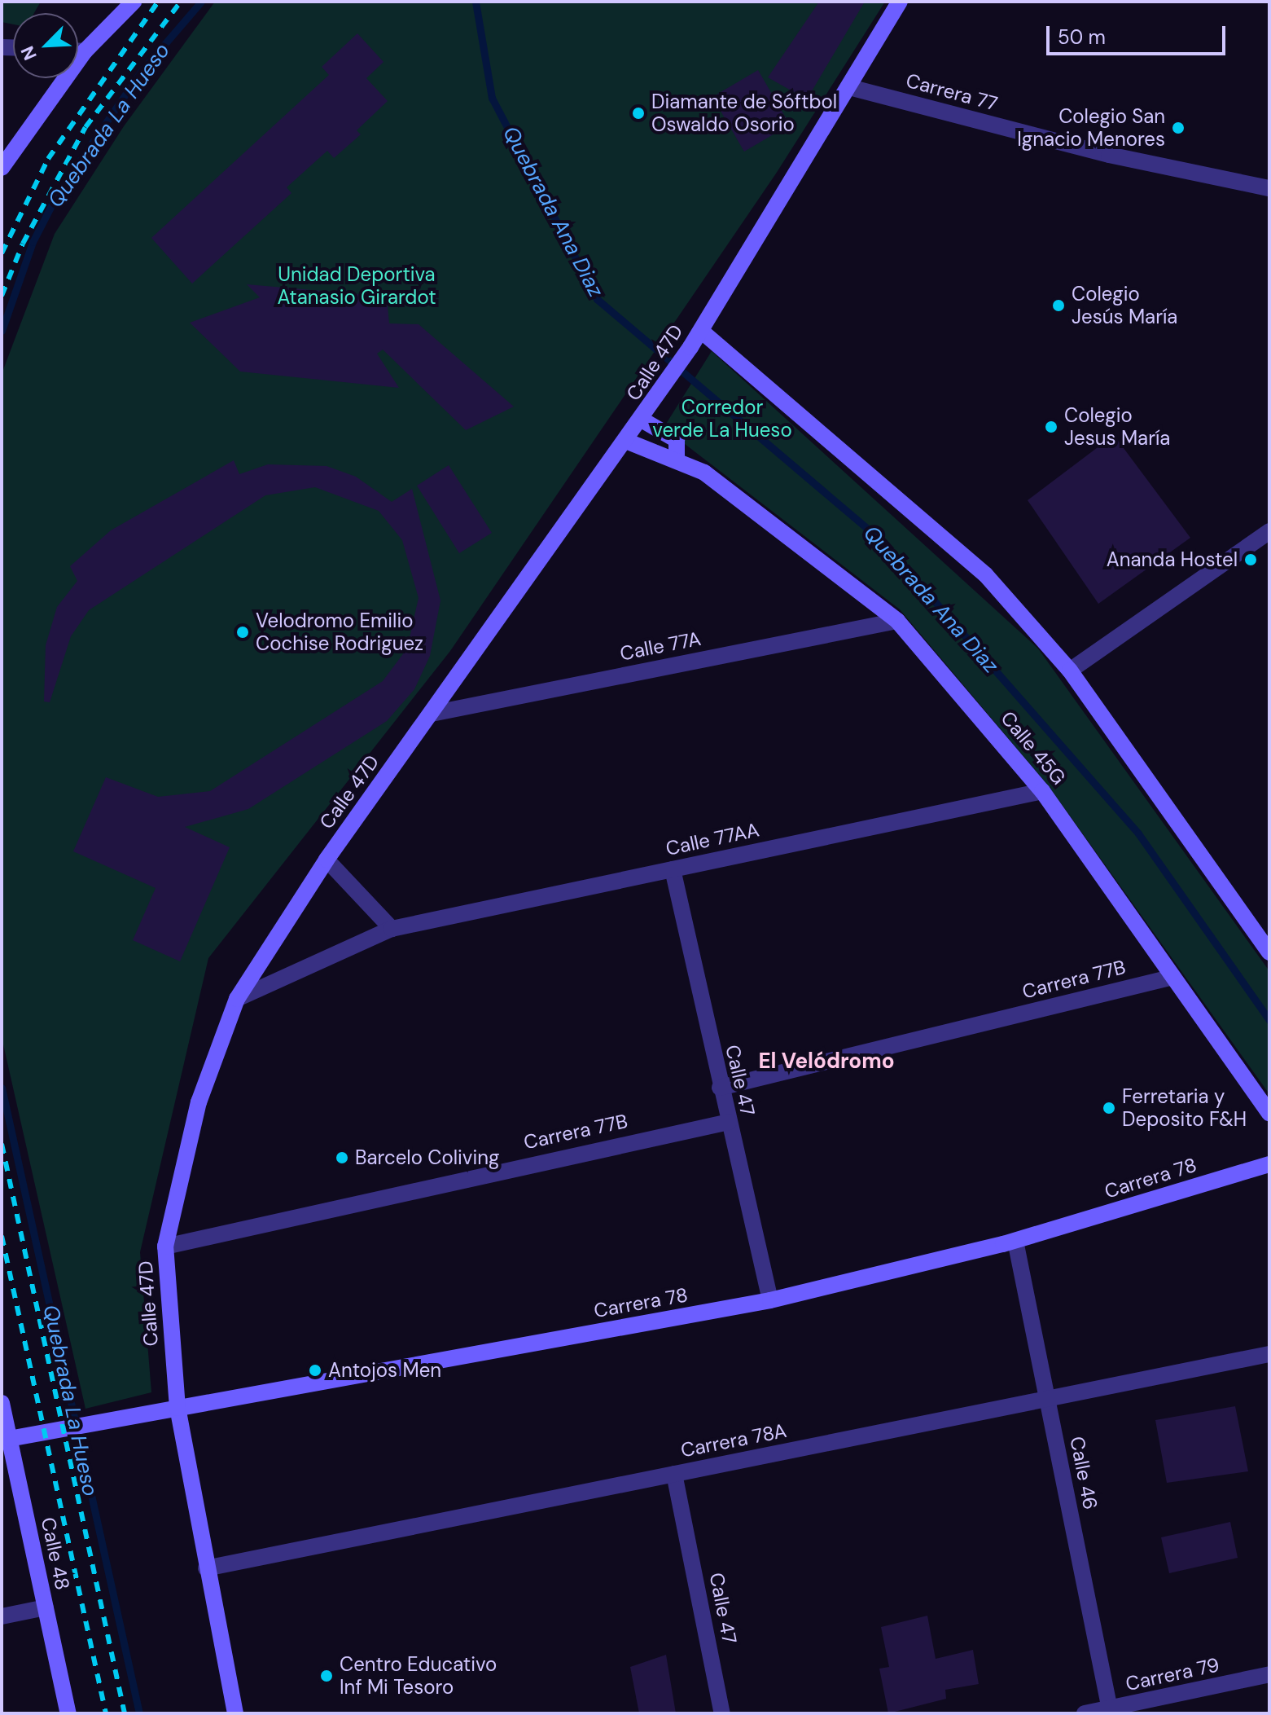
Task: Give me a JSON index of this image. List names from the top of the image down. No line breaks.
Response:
{"streets":{"street":["Carrera 77","Calle 47D","Calle 77A","Calle 45G","Calle 77AA","Carrera 77B","Calle 47","Carrera 78","Carrera 78A","Calle 46","Calle 48","Carrera 79"]},"crossings":[["Carrera 77","Calle 47D"],["Calle 47D","Calle 77A"],["Calle 47D","Calle 45G"],["Calle 47D","Calle 77AA"],["Calle 47D","Carrera 77B"],["Calle 47D","Carrera 78"],["Calle 47D","Carrera 78A"],["Calle 77A","Calle 45G"],["Calle 45G","Calle 77AA"],["Calle 45G","Carrera 77B"],["Calle 77AA","Calle 47"],["Carrera 77B","Calle 47"],["Calle 47","Carrera 78"],["Calle 47","Carrera 78A"],["Carrera 78","Calle 46"],["Carrera 78","Calle 48"],["Carrera 78A","Calle 46"],["Calle 46","Carrera 79"]],"districts":["El Velódromo"],"water":["Quebrada La Hueso","Quebrada Ana Diaz"],"parks":["Unidad Deportiva Atanasio Girardot","Corredor verde La Hueso"],"places":["Diamante de Sóftbol Oswaldo Osorio","Colegio San Ignacio Menores","Colegio Jesús María","Colegio Jesus María","Ananda Hostel","Velodromo Emilio Cochise Rodriguez","Ferretaria y Deposito F&H","Barcelo Coliving","Antojos Men","Centro Educativo Inf Mi Tesoro"],"scale_bar":"50 m","north":"bottom left"}
